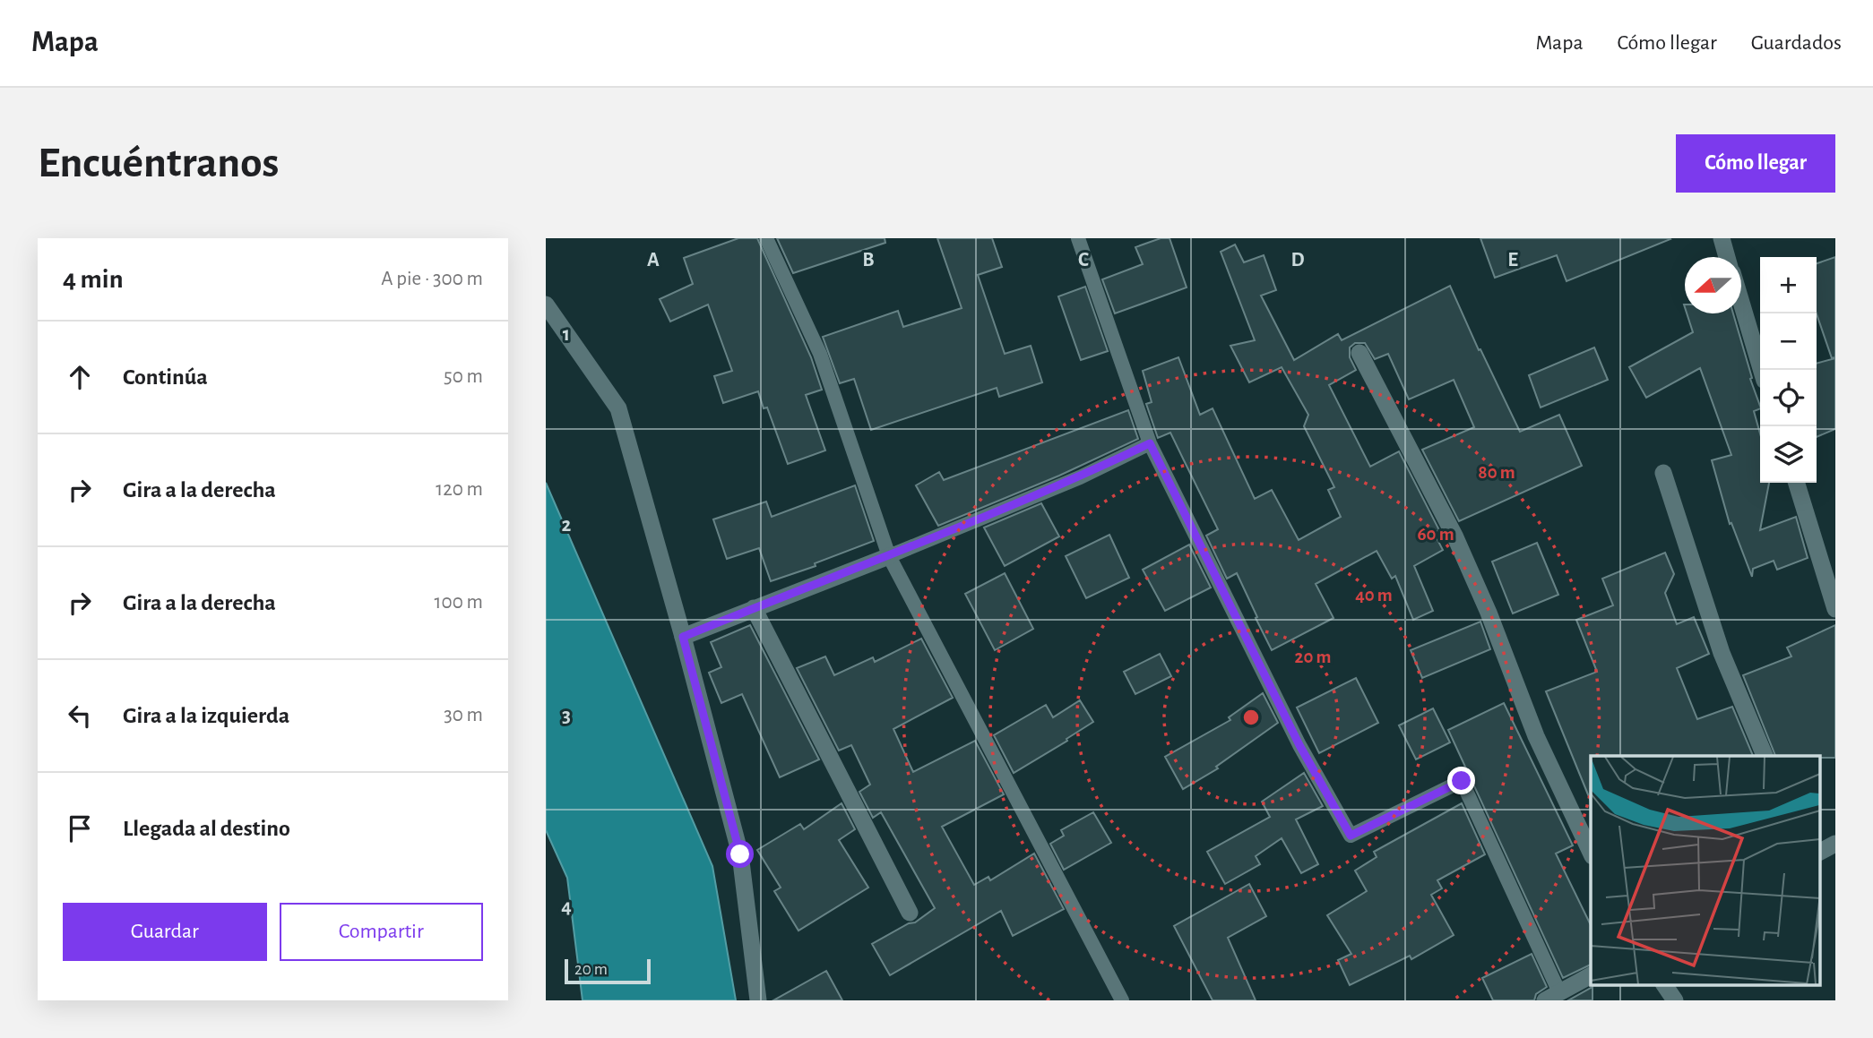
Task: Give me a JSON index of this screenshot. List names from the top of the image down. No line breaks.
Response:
{"scale_bar":"20 m","north":"left","page":{"header":"Mapa","nav":["Mapa","Cómo llegar","Guardados"],"buttons":["Cómo llegar",["Guardar","Compartir"]],"title":"Encuéntranos","heading":["4 min","A pie · 300 m"],"map_buttons":["+","−"],"list":[["Continúa","50 m"],["Gira a la derecha","120 m"],["Gira a la derecha","100 m"],["Gira a la izquierda","30 m"],"Llegada al destino"],"scale":"20 m"},"grid":{"columns":["A","B","C","D","E"],"rows":["1","2","3","4"]},"rings":["80 m","60 m","40 m","20 m"]}
